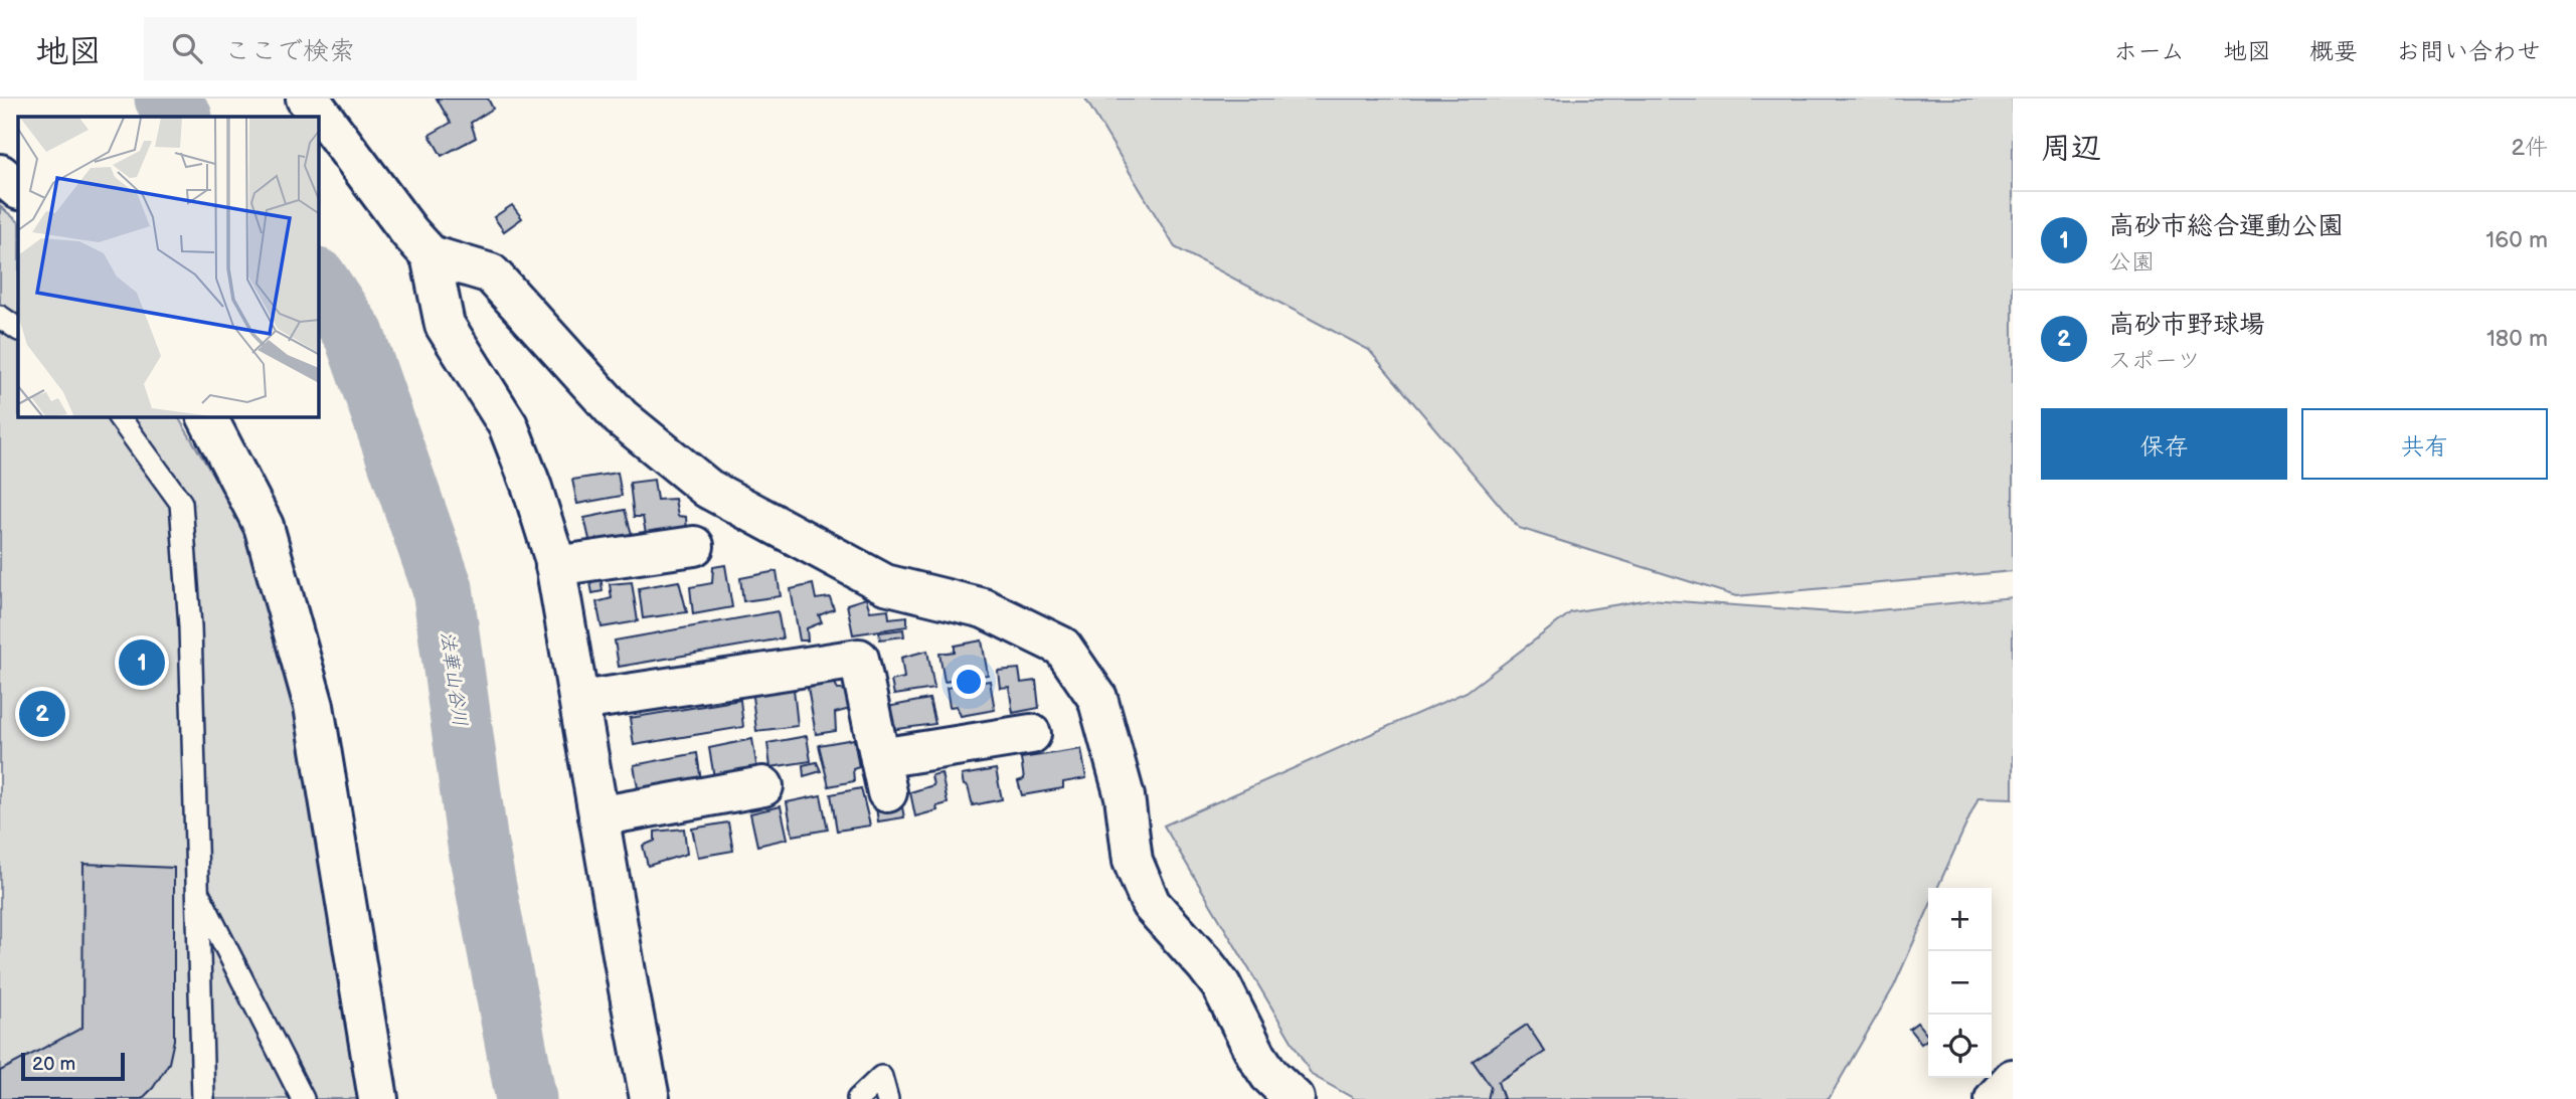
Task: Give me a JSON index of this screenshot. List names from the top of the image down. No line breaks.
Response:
{"water":["法華山谷川"],"scale_bar":"20 m","page":{"header":"地図","search":"ここで検索","nav":["ホーム","地図","概要","お問い合わせ"],"heading":["周辺","2件"],"list":[{"mark":"1","name":"高砂市総合運動公園","note":"公園","value":"160 m"},{"mark":"2","name":"高砂市野球場","note":"スポーツ","value":"180 m"}],"buttons":["保存","共有"],"pins":["1","2"],"map_buttons":["+","−"],"scale":"20 m"}}
